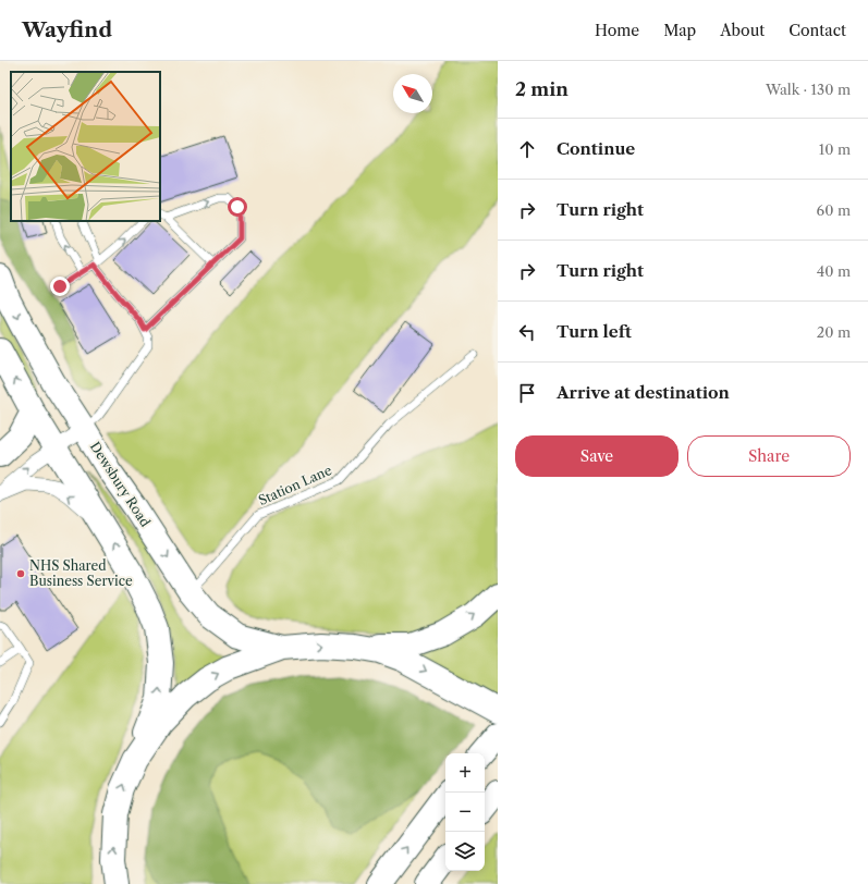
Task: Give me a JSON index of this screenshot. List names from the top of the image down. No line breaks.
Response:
{"streets":{"highway":["Dewsbury Road"],"lane":["Station Lane"]},"crossings":[["Dewsbury Road","Station Lane"]],"places":["NHS Shared Business Service"],"north":"top left","page":{"header":"Wayfind","nav":["Home","Map","About","Contact"],"heading":["2 min","Walk · 130 m"],"list":[["Continue","10 m"],["Turn right","60 m"],["Turn right","40 m"],["Turn left","20 m"],"Arrive at destination"],"buttons":["Save","Share"],"map_buttons":["+","−"]}}
